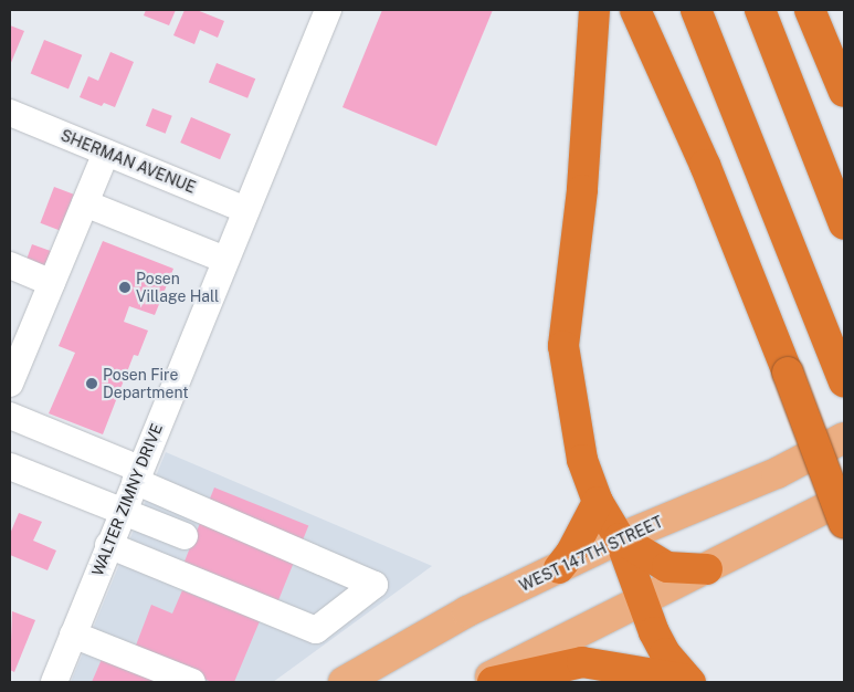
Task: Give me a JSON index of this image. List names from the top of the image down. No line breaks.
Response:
{"streets":{"main road":["WEST 147TH STREET"],"street":["SHERMAN AVENUE","WALTER ZIMNY DRIVE"]},"crossings":[["SHERMAN AVENUE","WALTER ZIMNY DRIVE"]],"places":["Posen Village Hall","Posen Fire Department"]}
